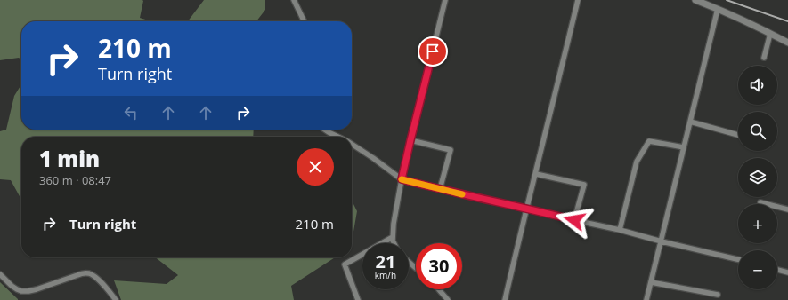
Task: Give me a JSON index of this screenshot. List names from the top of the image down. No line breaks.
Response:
{"page":{"turn":["210 m","Turn right"],"map_buttons":["+","−"],"heading":["1 min","360 m · 08:47"],"list":[{"name":"Turn right","value":"210 m"}],"speed":"21 km/h","limit":"30"}}
